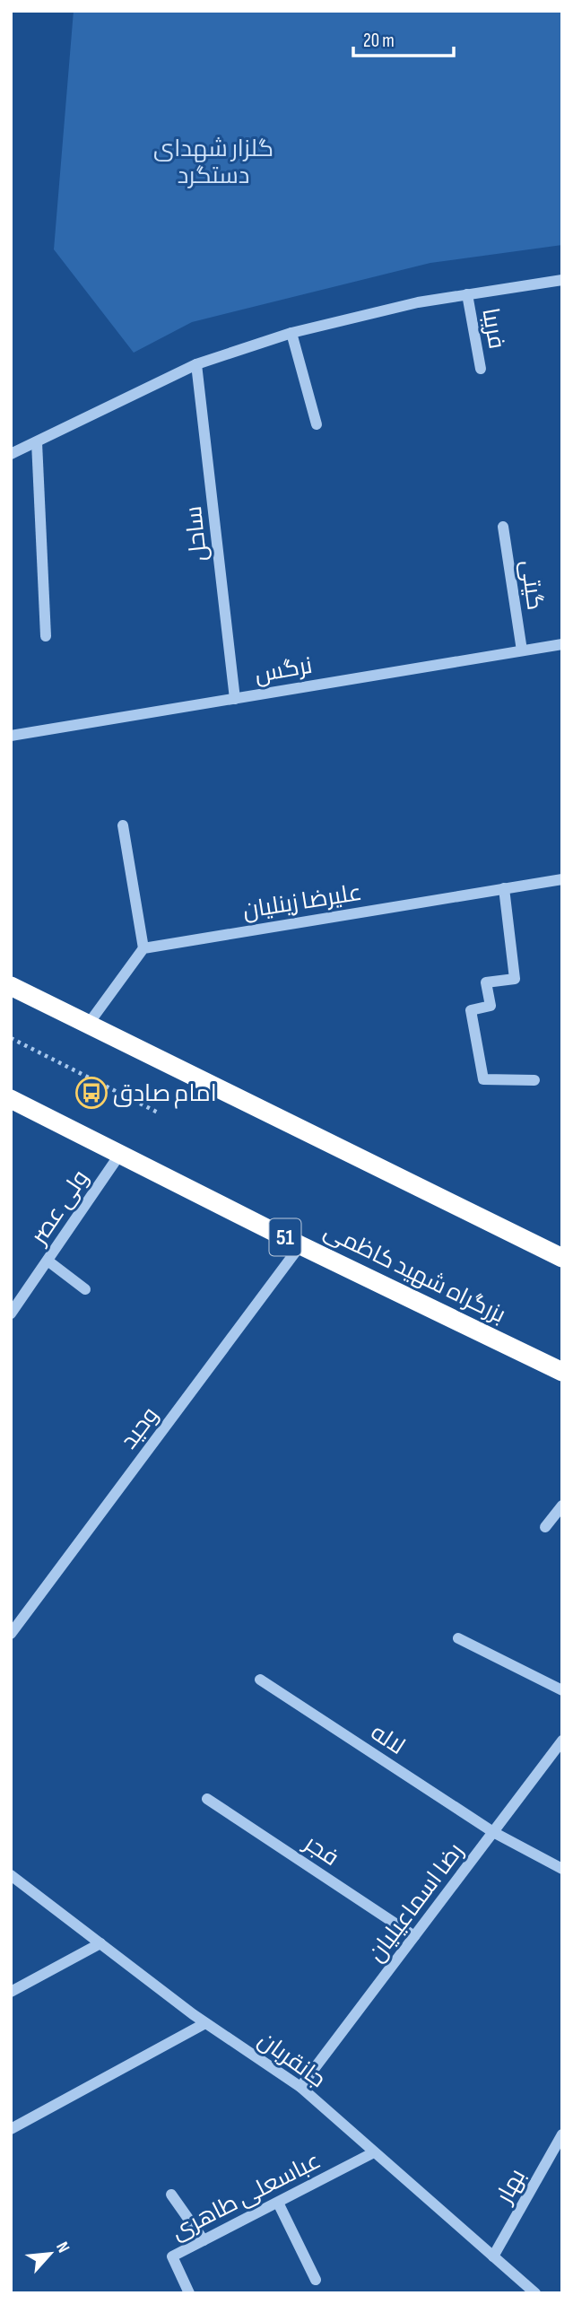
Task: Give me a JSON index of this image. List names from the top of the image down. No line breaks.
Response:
{"streets":{"highway":["51","بزرگراه شهید کاظمی"],"street":["فریبا","ساحل","گیتی","نرگس","علیرضا زینلیان","ولی عصر","وحید","لاله","فجر","رضا اسماعیلیان","جانقربان","بهار","عباسعلی طاهری"]},"crossings":[["ساحل","نرگس"],["گیتی","نرگس"],["ولی عصر","بزرگراه شهید کاظمی"],["بزرگراه شهید کاظمی","وحید"],["لاله","رضا اسماعیلیان"],["فجر","رضا اسماعیلیان"],["رضا اسماعیلیان","جانقربان"],["جانقربان","بهار"],["جانقربان","عباسعلی طاهری"]],"parks":["گلزار شهدای دستگرد"],"places":{"bus stop":["امام صادق"]},"scale_bar":"20 m","north":"top right"}
